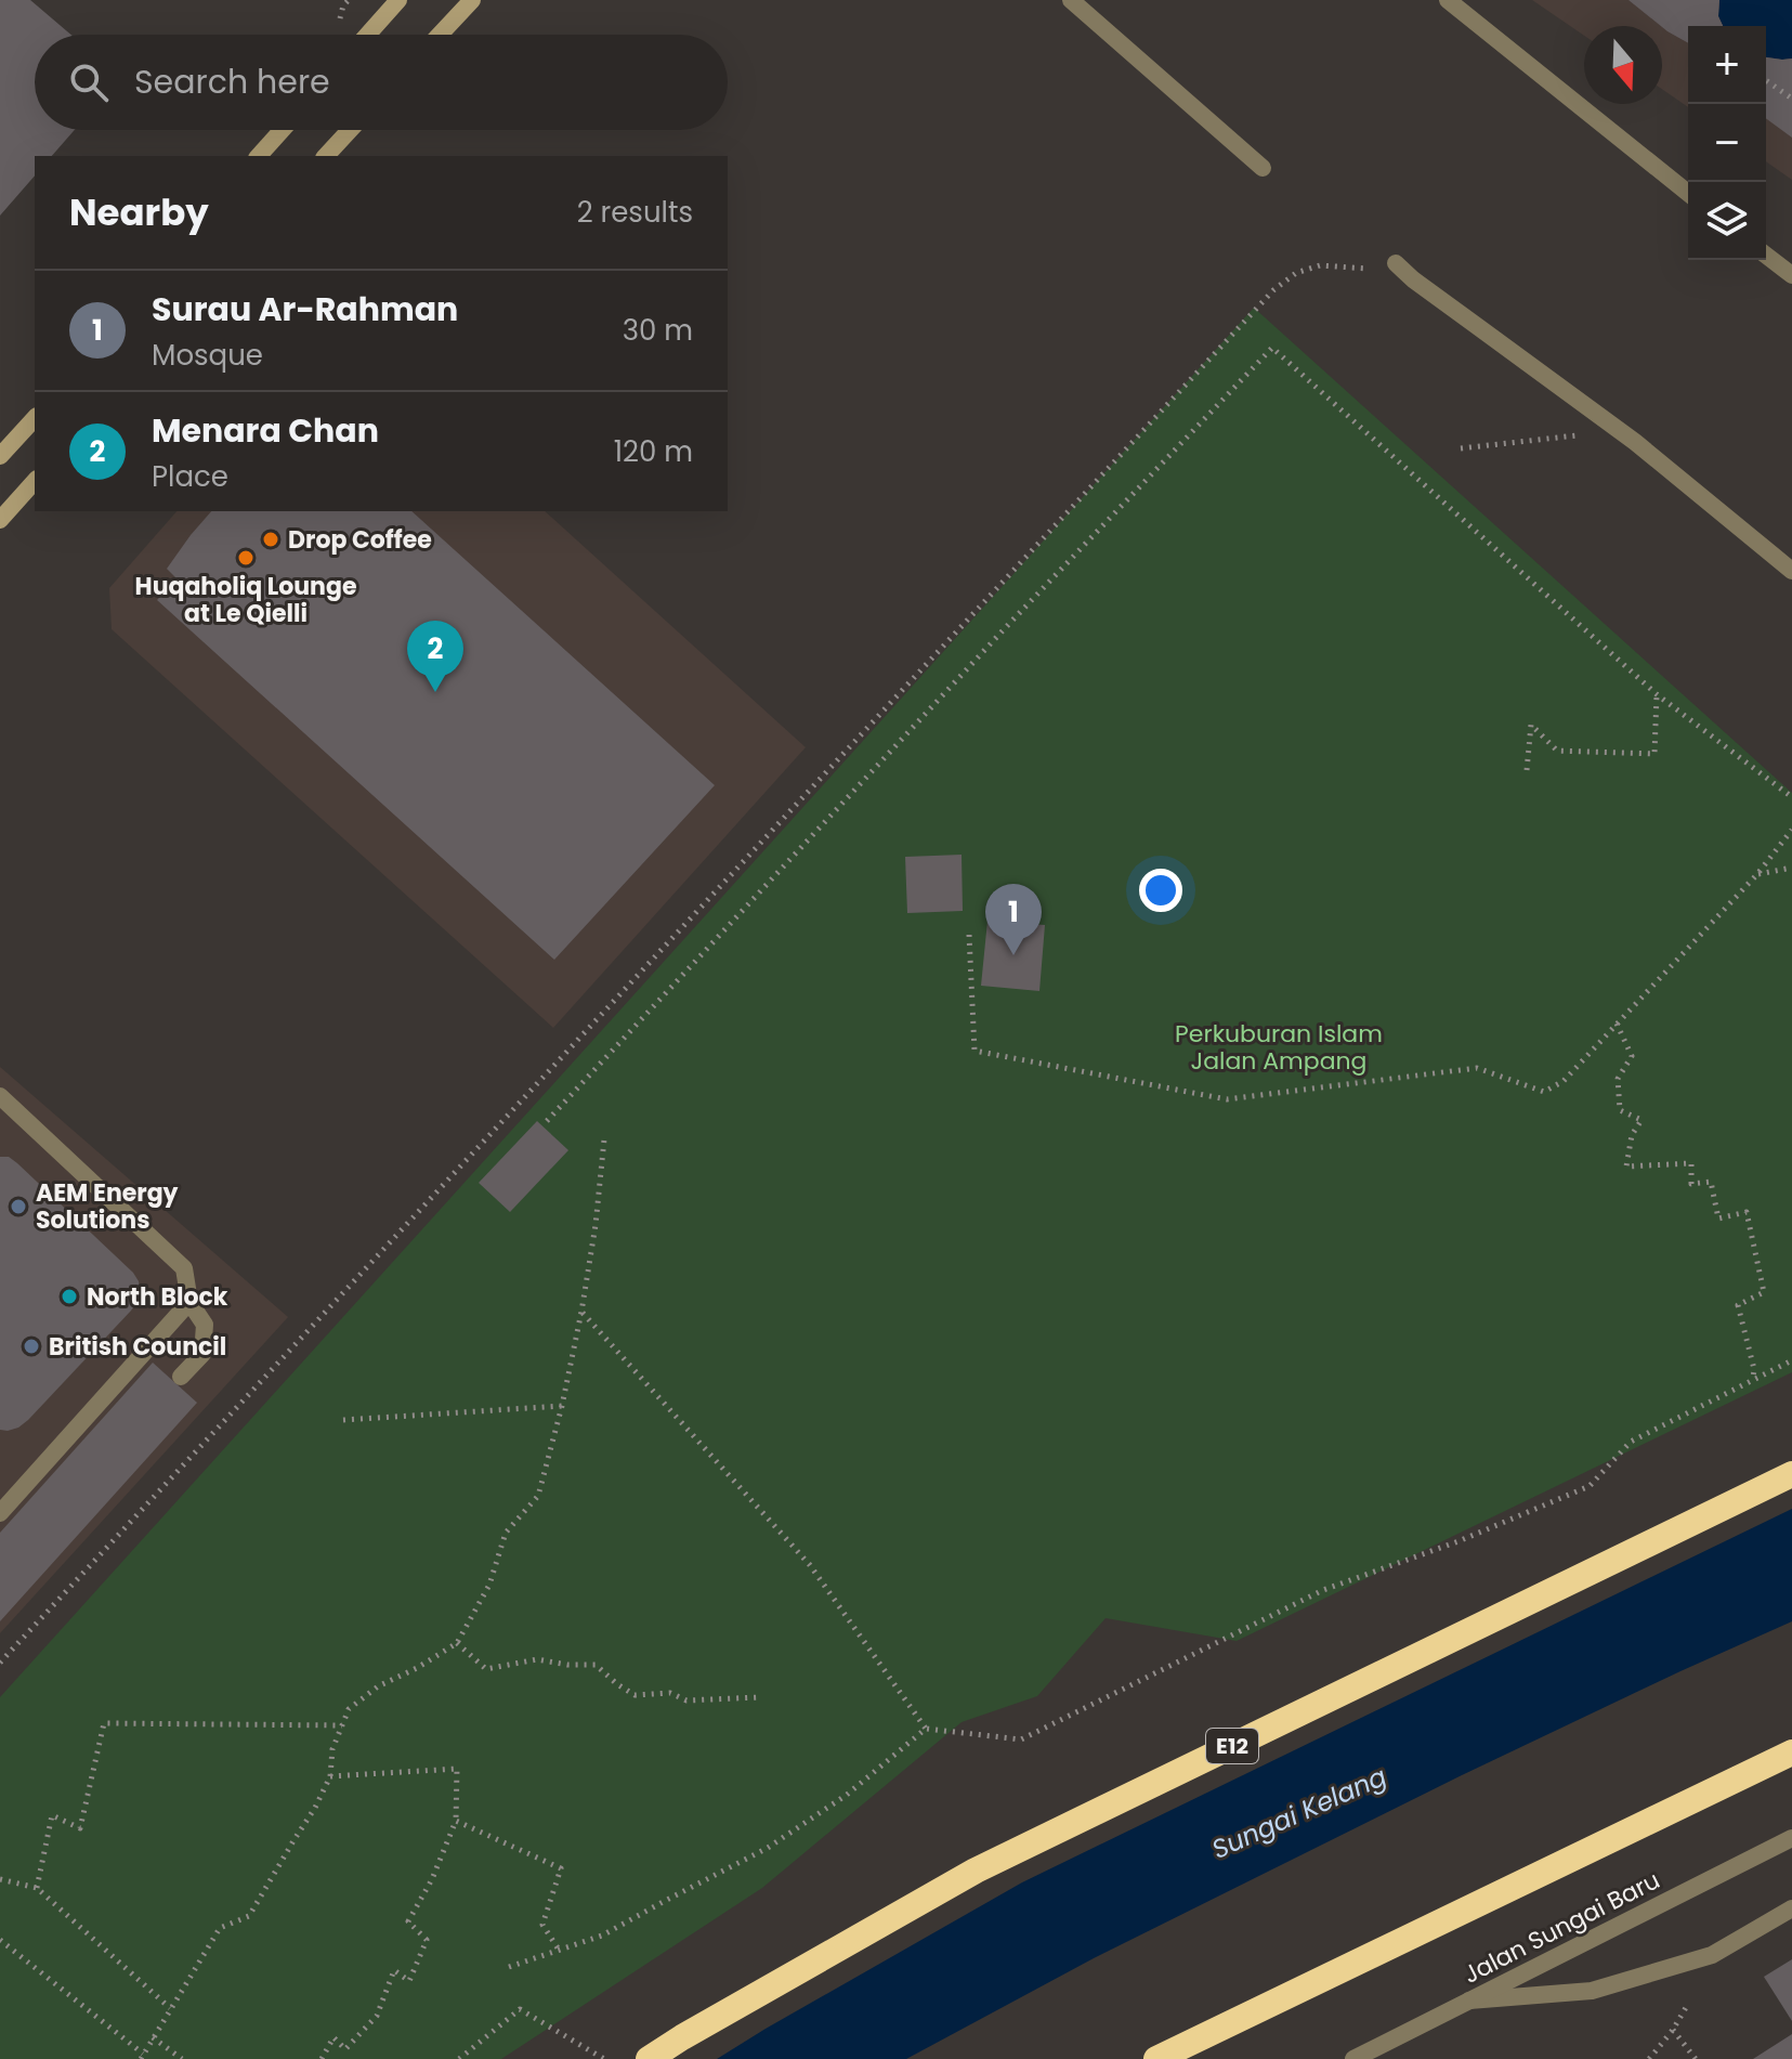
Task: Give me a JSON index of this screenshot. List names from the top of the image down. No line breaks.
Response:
{"streets":{"highway":["E12"],"street":["Jalan Sungai Baru"]},"water":["Sungai Kelang"],"parks":["Perkuburan Islam Jalan Ampang"],"places":["Drop Coffee","Huqaholiq Lounge at Le Qielli","AEM Energy Solutions","North Block","British Council"],"north":"bottom","page":{"map_buttons":["+","−"],"search":"Search here","heading":["Nearby","2 results"],"list":[{"mark":"1","name":"Surau Ar-Rahman","note":"Mosque","value":"30 m"},{"mark":"2","name":"Menara Chan","note":"Place","value":"120 m"}],"pins":["2","1"]}}
